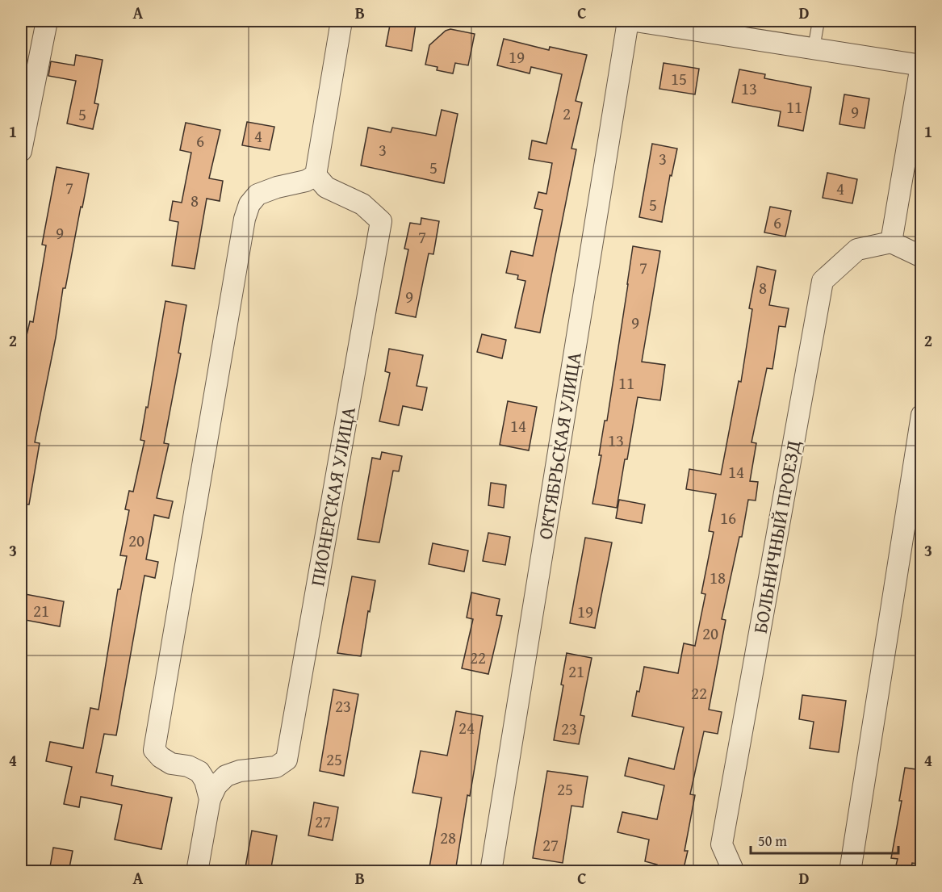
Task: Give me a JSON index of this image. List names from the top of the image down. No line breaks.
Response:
{"streets":{"street":["ОКТЯБРЬСКАЯ УЛИЦА","ПИОНЕРСКАЯ УЛИЦА","БОЛЬНИЧНЫЙ ПРОЕЗД"]},"house_numbers":["19","15","13","11","9","2","5","4","6","3","3","5","7","4","8","5","6","9","7","7","8","9","9","11","14","13","14","16","20","18","21","19","20","22","21","22","23","24","23","25","25","27","28","27"],"scale_bar":"50 m","grid":{"columns":["A","B","C","D"],"rows":["1","2","3","4"]}}
